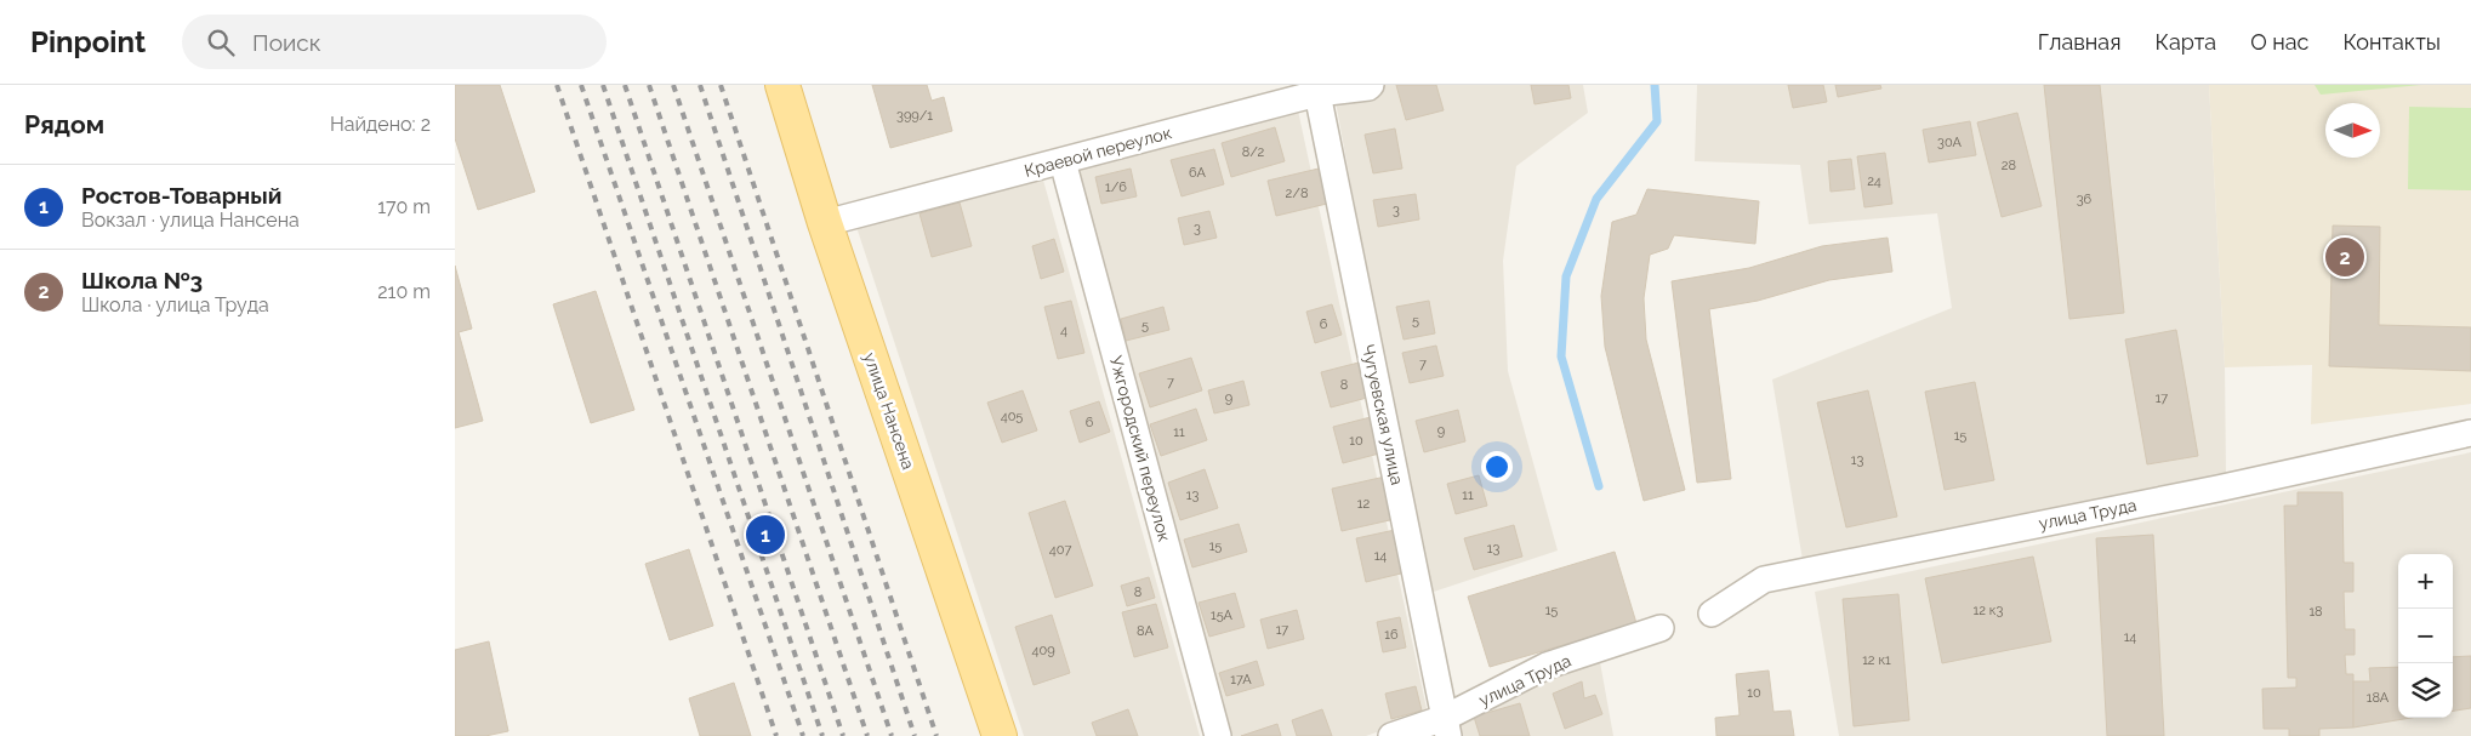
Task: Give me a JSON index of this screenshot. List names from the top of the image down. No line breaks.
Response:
{"streets":{"main road":["улица Нансена"],"street":["Краевой переулок","Чугуевская улица","Ужгородский переулок","улица Труда"]},"crossings":[["Краевой переулок","улица Нансена"],["Краевой переулок","Чугуевская улица"],["Краевой переулок","Ужгородский переулок"],["Чугуевская улица","улица Труда"]],"house_numbers":["399/1","30А","8/2","28","6А","24","1/6","2/8","36","3","3","5","6","5","4","7","7","8","9","17","405","6","9","11","15","10","13","13","11","12","15","13","407","14","8","15","12 к3","18","15А","17","8А","16","14","409","12 к1","17А","10","18А"],"north":"right","page":{"header":"Pinpoint","search":"Поиск","nav":["Главная","Карта","О нас","Контакты"],"heading":["Рядом","Найдено: 2"],"list":[{"mark":"1","name":"Ростов-Товарный","note":"Вокзал · улица Нансена","value":"170 m"},{"mark":"2","name":"Школа №3","note":"Школа · улица Труда","value":"210 m"}],"pins":["2","1"],"map_buttons":["+","−"]}}
